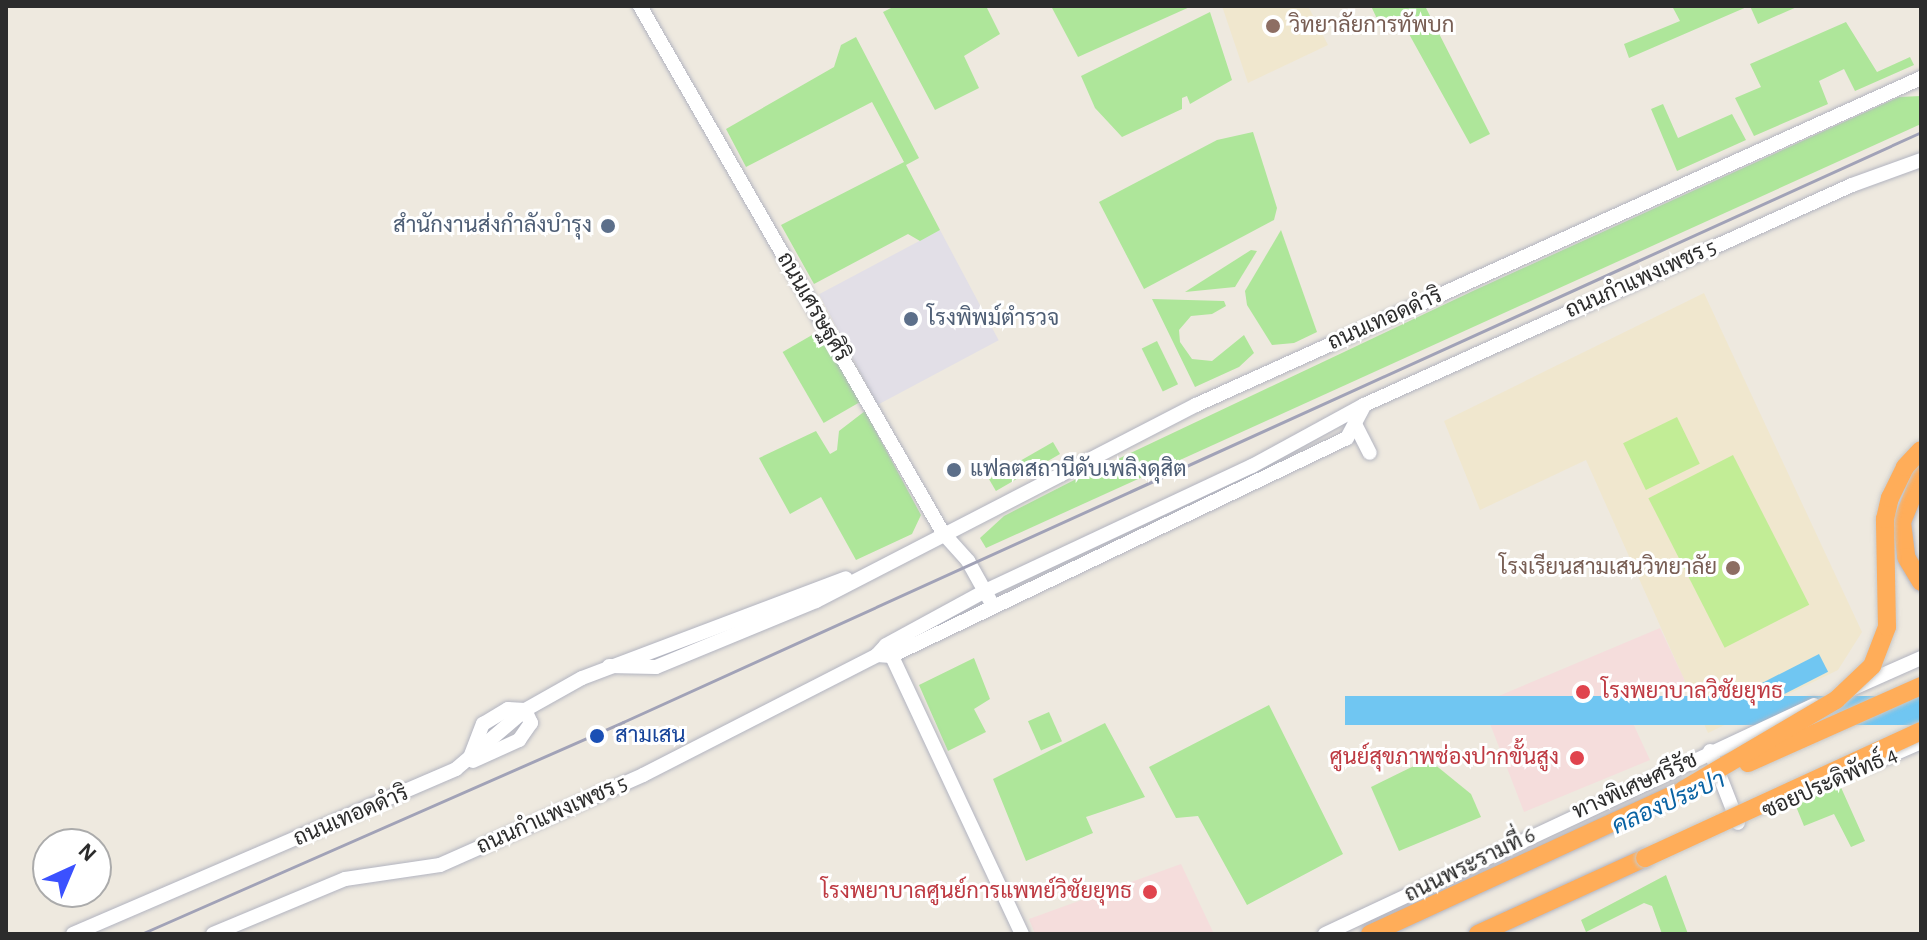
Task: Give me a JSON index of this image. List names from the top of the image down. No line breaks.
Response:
{"streets":{"highway":["ทางพิเศษศรีรัช"],"street":["ถนนกำแพงเพชร 5","ถนนเศรษฐศิริ","ถนนเทอดดำริ","ซอยประดิพัทธ์ 4","ถนนพระรามที่ 6"]},"crossings":[["ถนนกำแพงเพชร 5","ถนนเศรษฐศิริ"],["ถนนเศรษฐศิริ","ถนนเทอดดำริ"],["ซอยประดิพัทธ์ 4","ถนนพระรามที่ 6"]],"water":["คลองประปา"],"places":["วิทยาลัยการทัพบก","สํานักงานส่งกําลังบํารุง","โรงพิพม์ตำรวจ","แฟลตสถานีดับเพลิงดุสิต","โรงเรียนสามเสนวิทยาลัย","โรงพยาบาลวิชัยยุทธ","สามเสน","ศูนย์สุขภาพช่องปากขั้นสูง","โรงพยาบาลศูนย์การแพทย์วิชัยยุทธ"],"north":"top right"}
